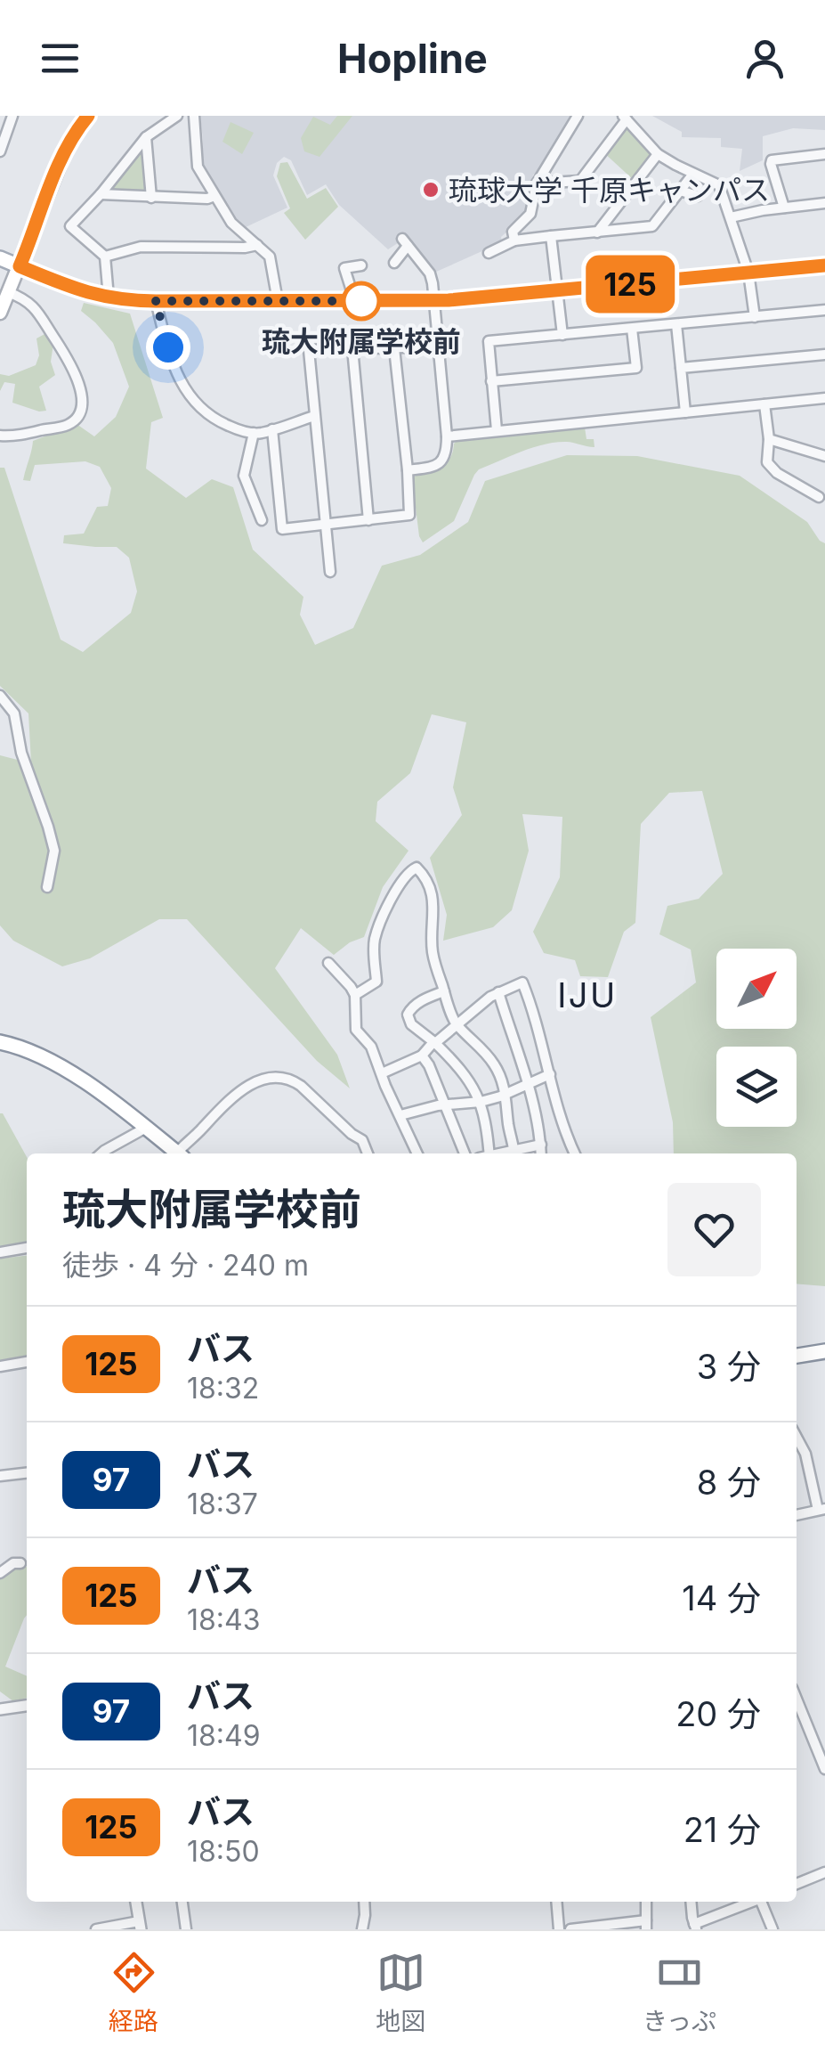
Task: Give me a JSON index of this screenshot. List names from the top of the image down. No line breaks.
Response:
{"districts":["IJU"],"places":["琉球大学 千原キャンパス","琉大附属学校前"],"lines":["bus line 125"],"north":"top right","page":{"header":"Hopline","on_map":"125","heading":["琉大附属学校前","徒歩 · 4 分 · 240 m"],"list":[{"mark":"125","name":"バス","note":"18:32","value":"3 分"},{"mark":"97","name":"バス","note":"18:37","value":"8 分"},{"mark":"125","name":"バス","note":"18:43","value":"14 分"},{"mark":"97","name":"バス","note":"18:49","value":"20 分"},{"mark":"125","name":"バス","note":"18:50","value":"21 分"}],"tabs":["経路","地図","きっぷ"]}}
